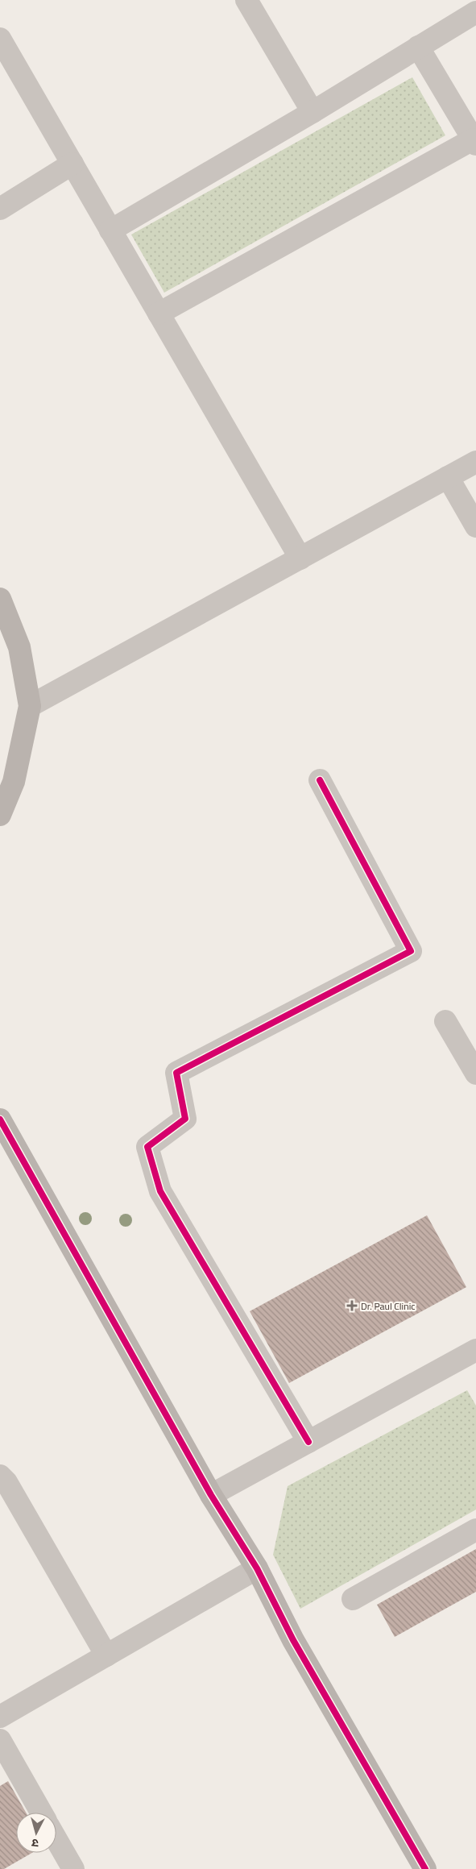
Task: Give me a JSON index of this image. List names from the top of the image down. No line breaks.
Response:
{"places":{"health":["Dr. Paul Clinic"]},"north":"bottom"}
